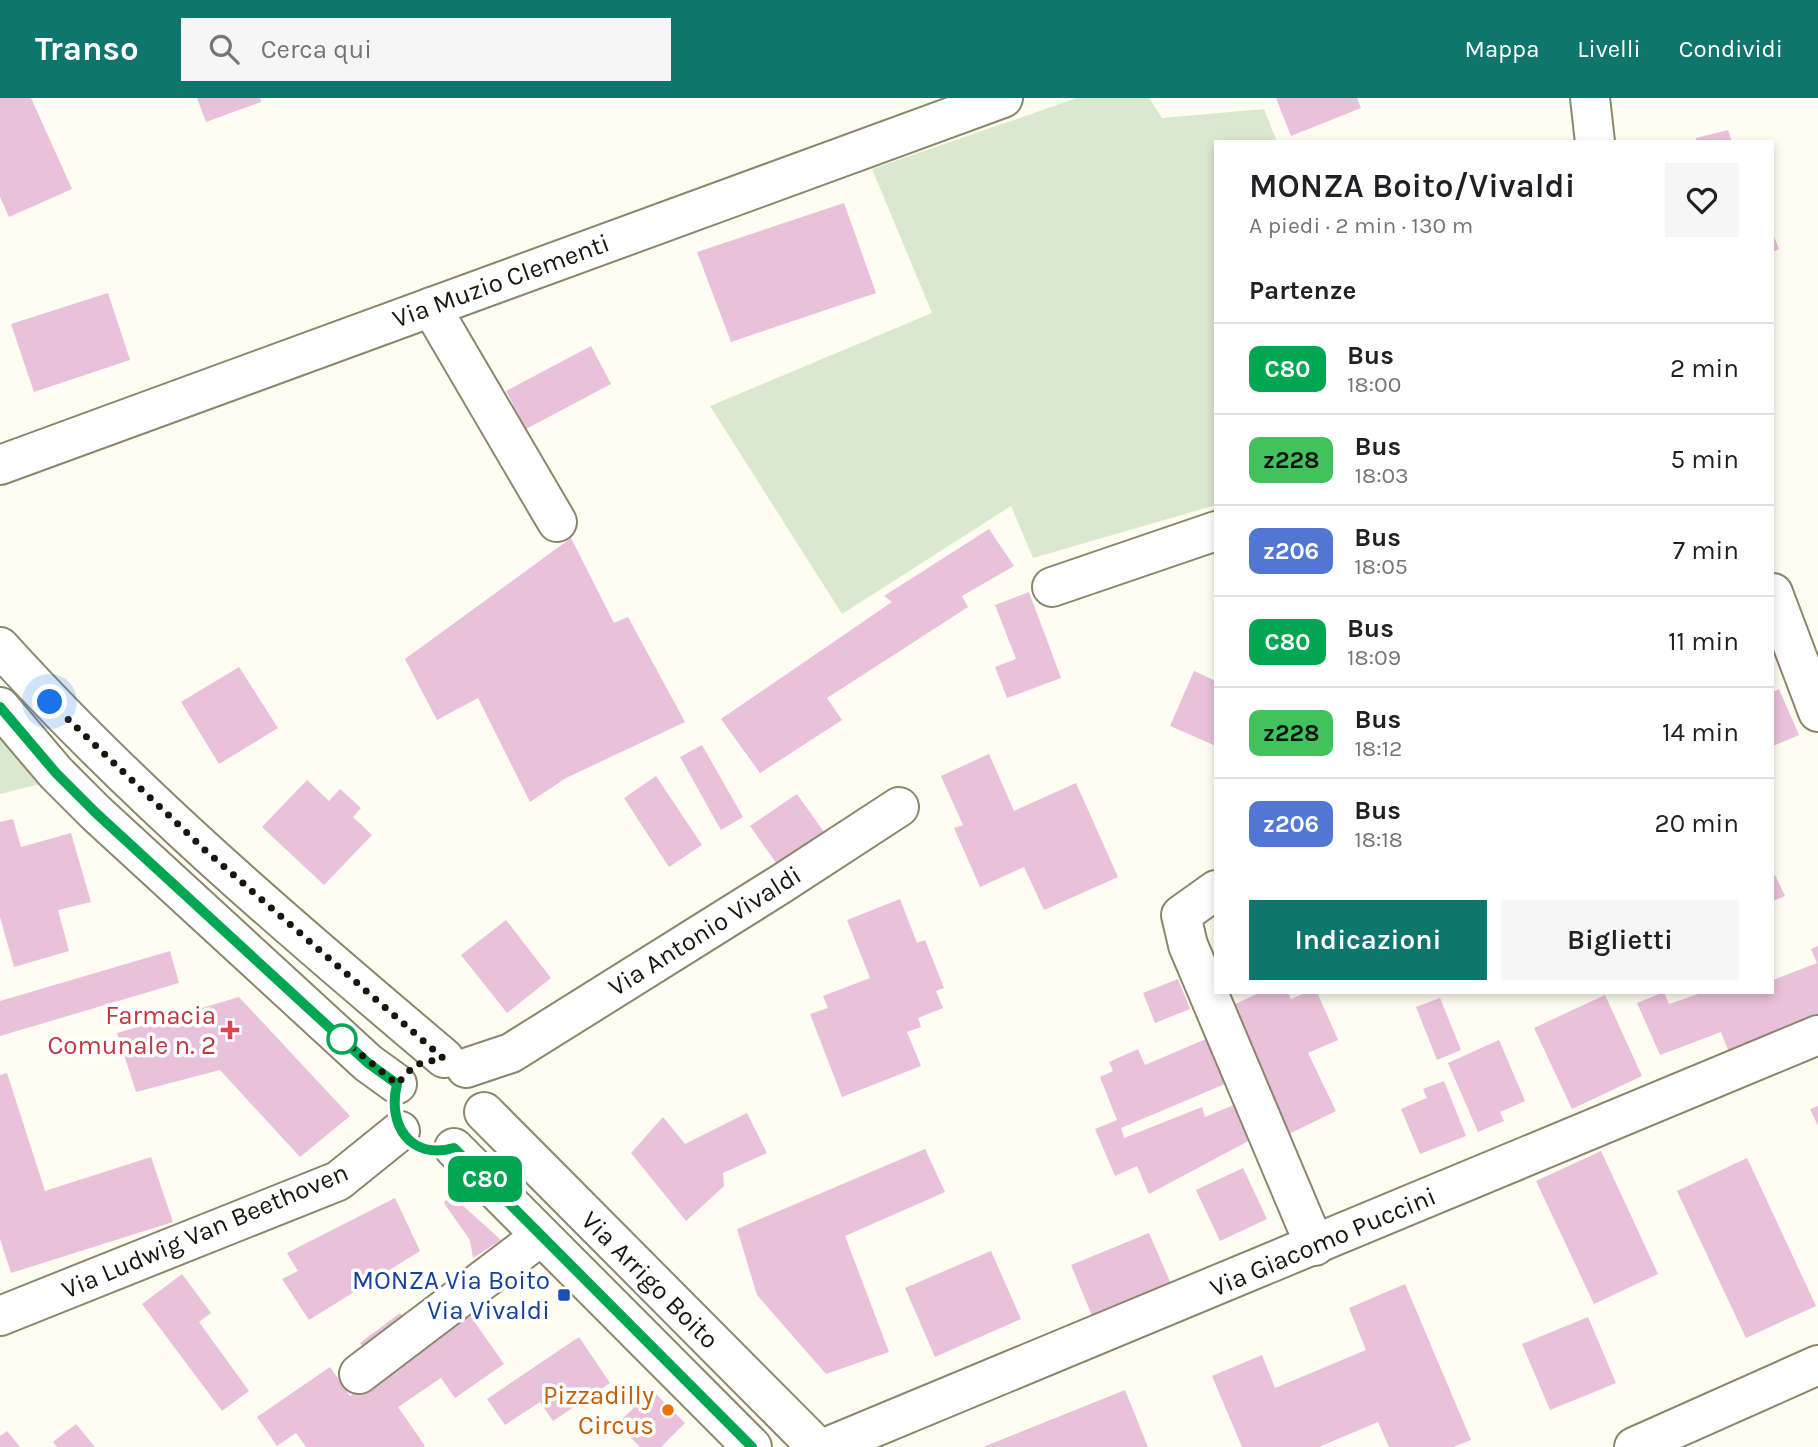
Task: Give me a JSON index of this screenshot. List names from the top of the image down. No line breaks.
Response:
{"streets":{"street":["Via Muzio Clementi","Via Antonio Vivaldi","Via Ludwig Van Beethoven","Via Giacomo Puccini","Via Arrigo Boito"]},"crossings":[["Via Antonio Vivaldi","Via Ludwig Van Beethoven"],["Via Antonio Vivaldi","Via Arrigo Boito"],["Via Ludwig Van Beethoven","Via Arrigo Boito"]],"places":{"health":["Farmacia Comunale n. 2"],"transit":["MONZA Via Boito Via Vivaldi"],"other":["Pizzadilly Circus"]},"lines":["bus line C80"],"page":{"header":"Transo","search":"Cerca qui","nav":["Mappa","Livelli","Condividi"],"on_map":"C80","heading":[["MONZA Boito/Vivaldi","A piedi · 2 min · 130 m"],"Partenze"],"list":[{"mark":"C80","name":"Bus","note":"18:00","value":"2 min"},{"mark":"z228","name":"Bus","note":"18:03","value":"5 min"},{"mark":"z206","name":"Bus","note":"18:05","value":"7 min"},{"mark":"C80","name":"Bus","note":"18:09","value":"11 min"},{"mark":"z228","name":"Bus","note":"18:12","value":"14 min"},{"mark":"z206","name":"Bus","note":"18:18","value":"20 min"}],"buttons":["Indicazioni","Biglietti"]}}
